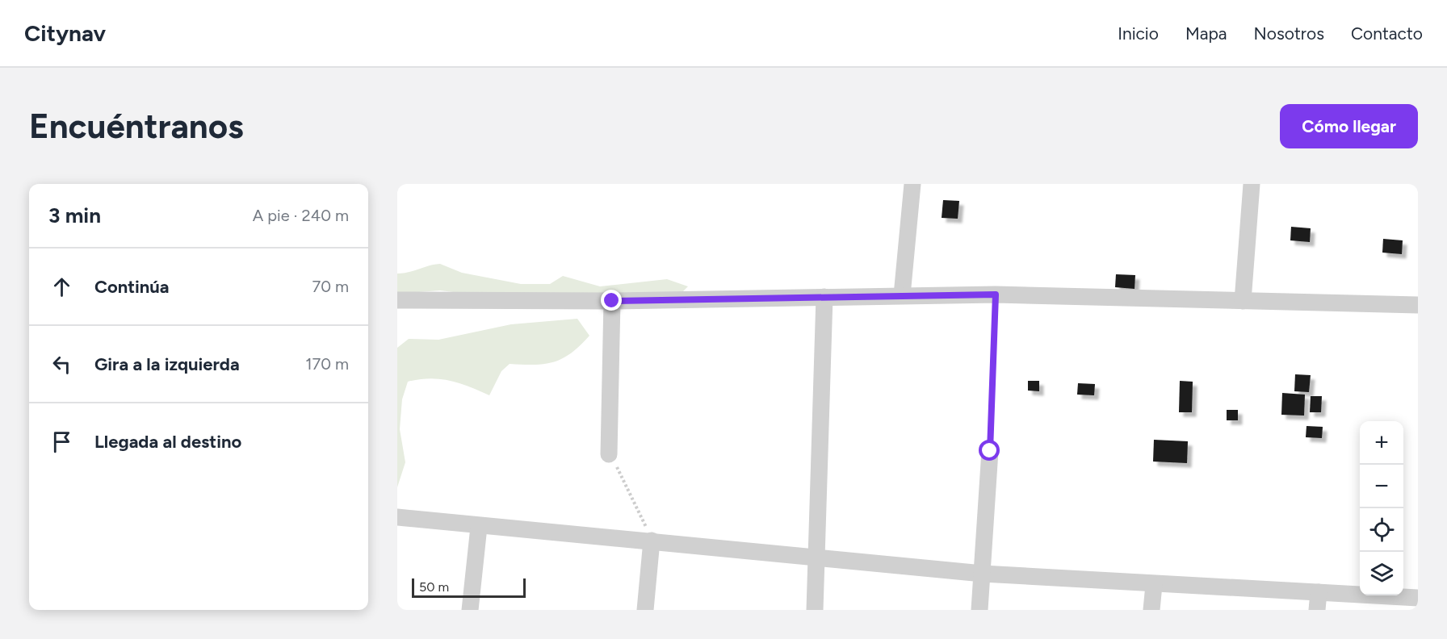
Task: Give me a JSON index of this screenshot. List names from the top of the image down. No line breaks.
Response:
{"scale_bar":"50 m","page":{"header":"Citynav","nav":["Inicio","Mapa","Nosotros","Contacto"],"buttons":"Cómo llegar","title":"Encuéntranos","heading":["3 min","A pie · 240 m"],"list":[["Continúa","70 m"],["Gira a la izquierda","170 m"],"Llegada al destino"],"map_buttons":["+","−"],"scale":"50 m"}}
